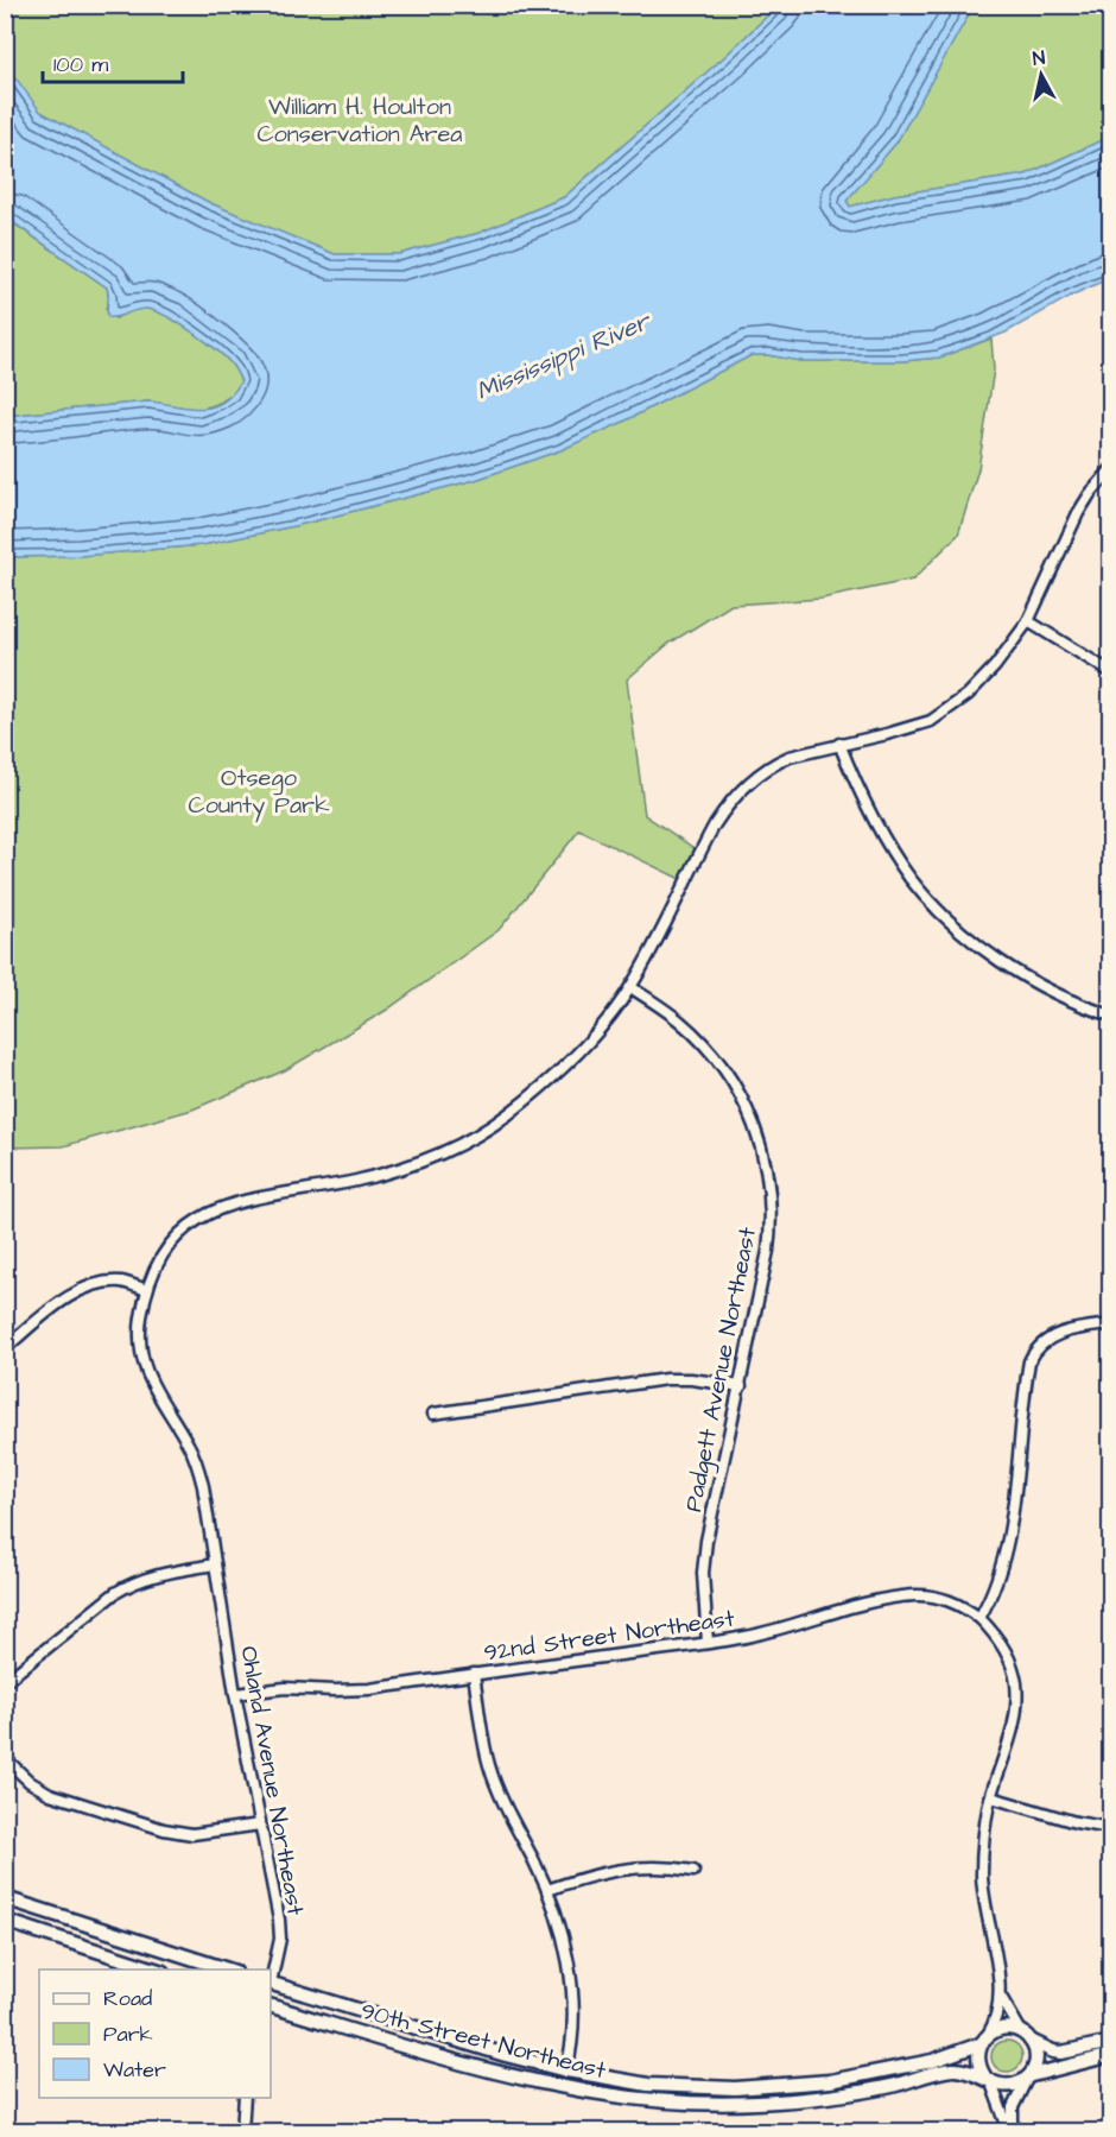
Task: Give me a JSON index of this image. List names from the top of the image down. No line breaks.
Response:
{"streets":{"main road":["90th Street Northeast"],"street":["Padgett Avenue Northeast","92nd Street Northeast","Ohland Avenue Northeast"]},"crossings":[["Padgett Avenue Northeast","92nd Street Northeast"],["Padgett Avenue Northeast","Ohland Avenue Northeast"],["92nd Street Northeast","Ohland Avenue Northeast"]],"water":["Mississippi River"],"parks":["William H. Houlton Conservation Area","Otsego County Park"],"legend":["Road","Park","Water"],"scale_bar":"100 m","north":"top"}
